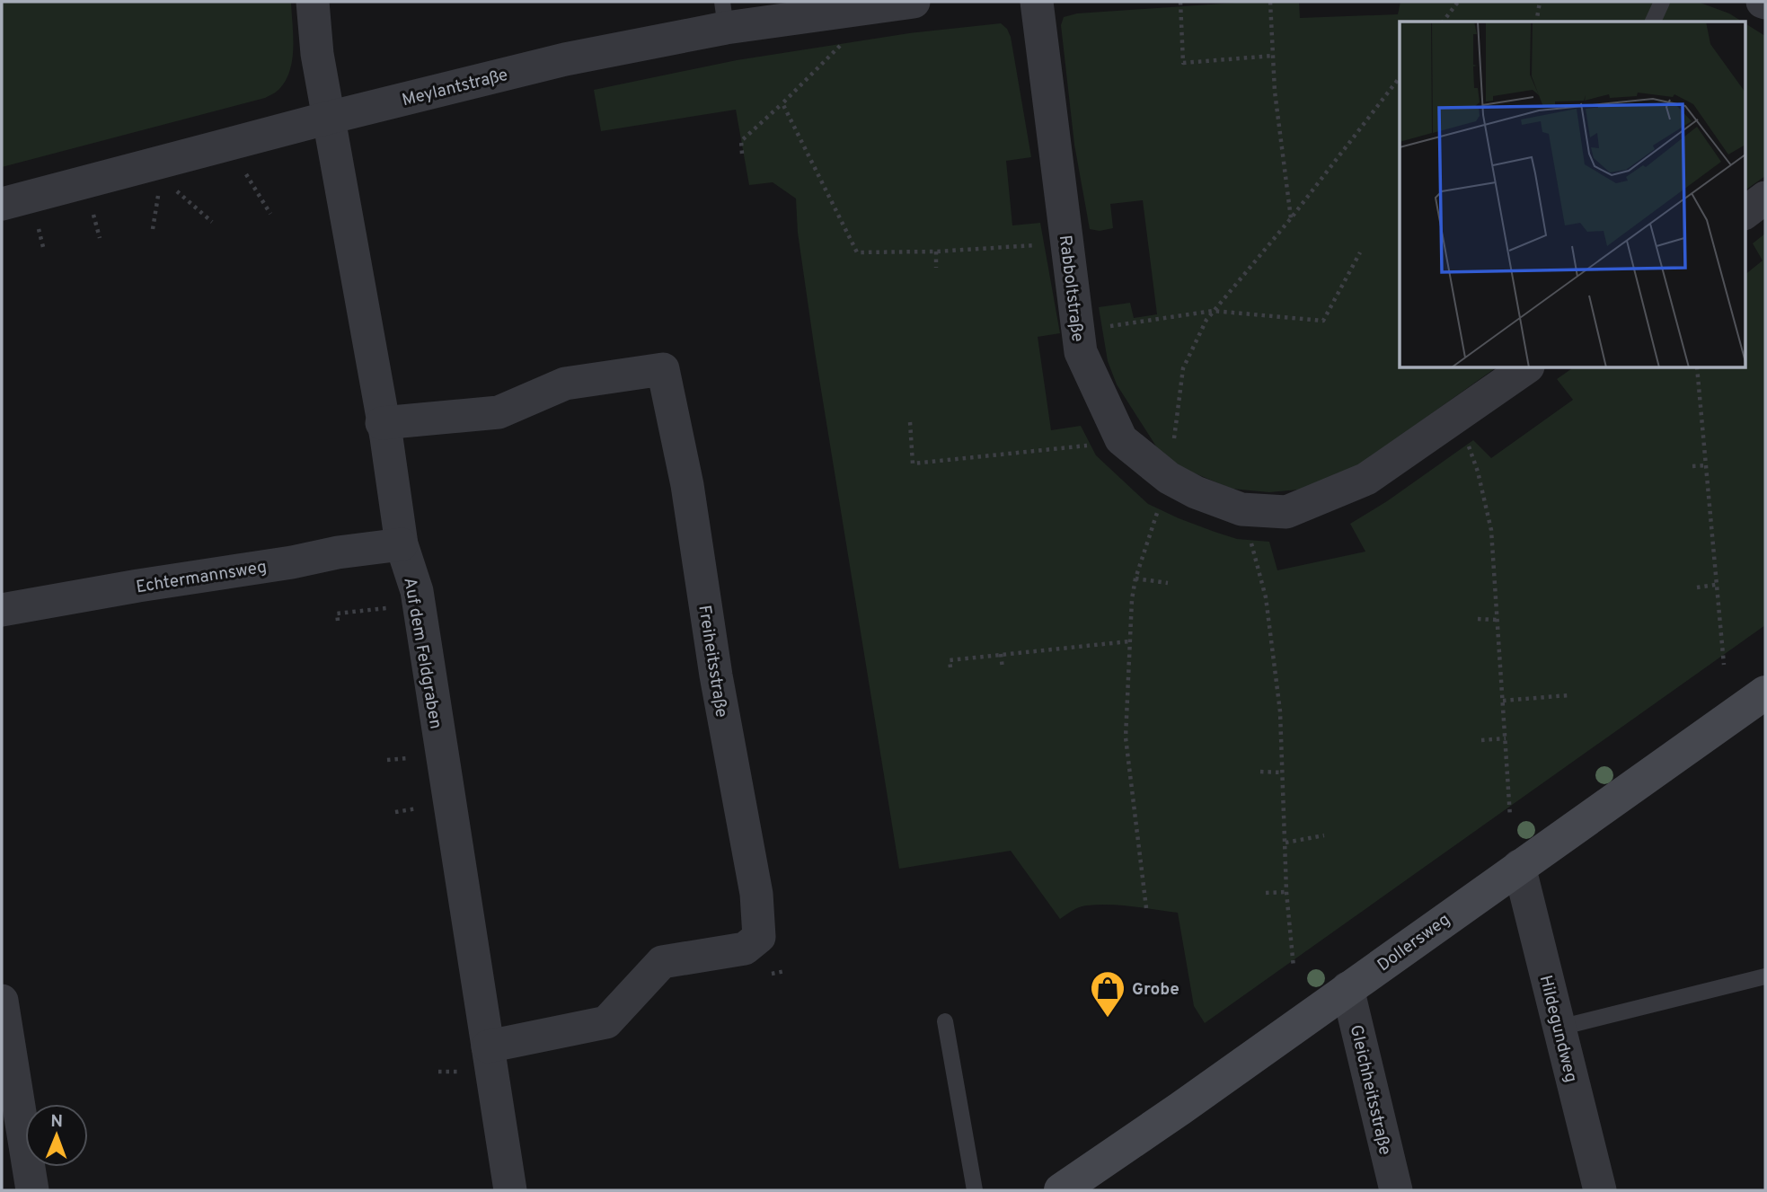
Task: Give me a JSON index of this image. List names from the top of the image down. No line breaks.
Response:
{"streets":{"main road":["Dollersweg"],"street":["Meylantstraße","Rabboltstraße","Echtermannsweg","Auf dem Feldgraben","Freiheitsstraße","Hildegundweg","Gleichheitsstraße"]},"crossings":[["Meylantstraße","Auf dem Feldgraben"],["Echtermannsweg","Auf dem Feldgraben"],["Auf dem Feldgraben","Freiheitsstraße"],["Dollersweg","Hildegundweg"],["Dollersweg","Gleichheitsstraße"]],"places":{"shop":["Grobe"]},"north":"top"}
